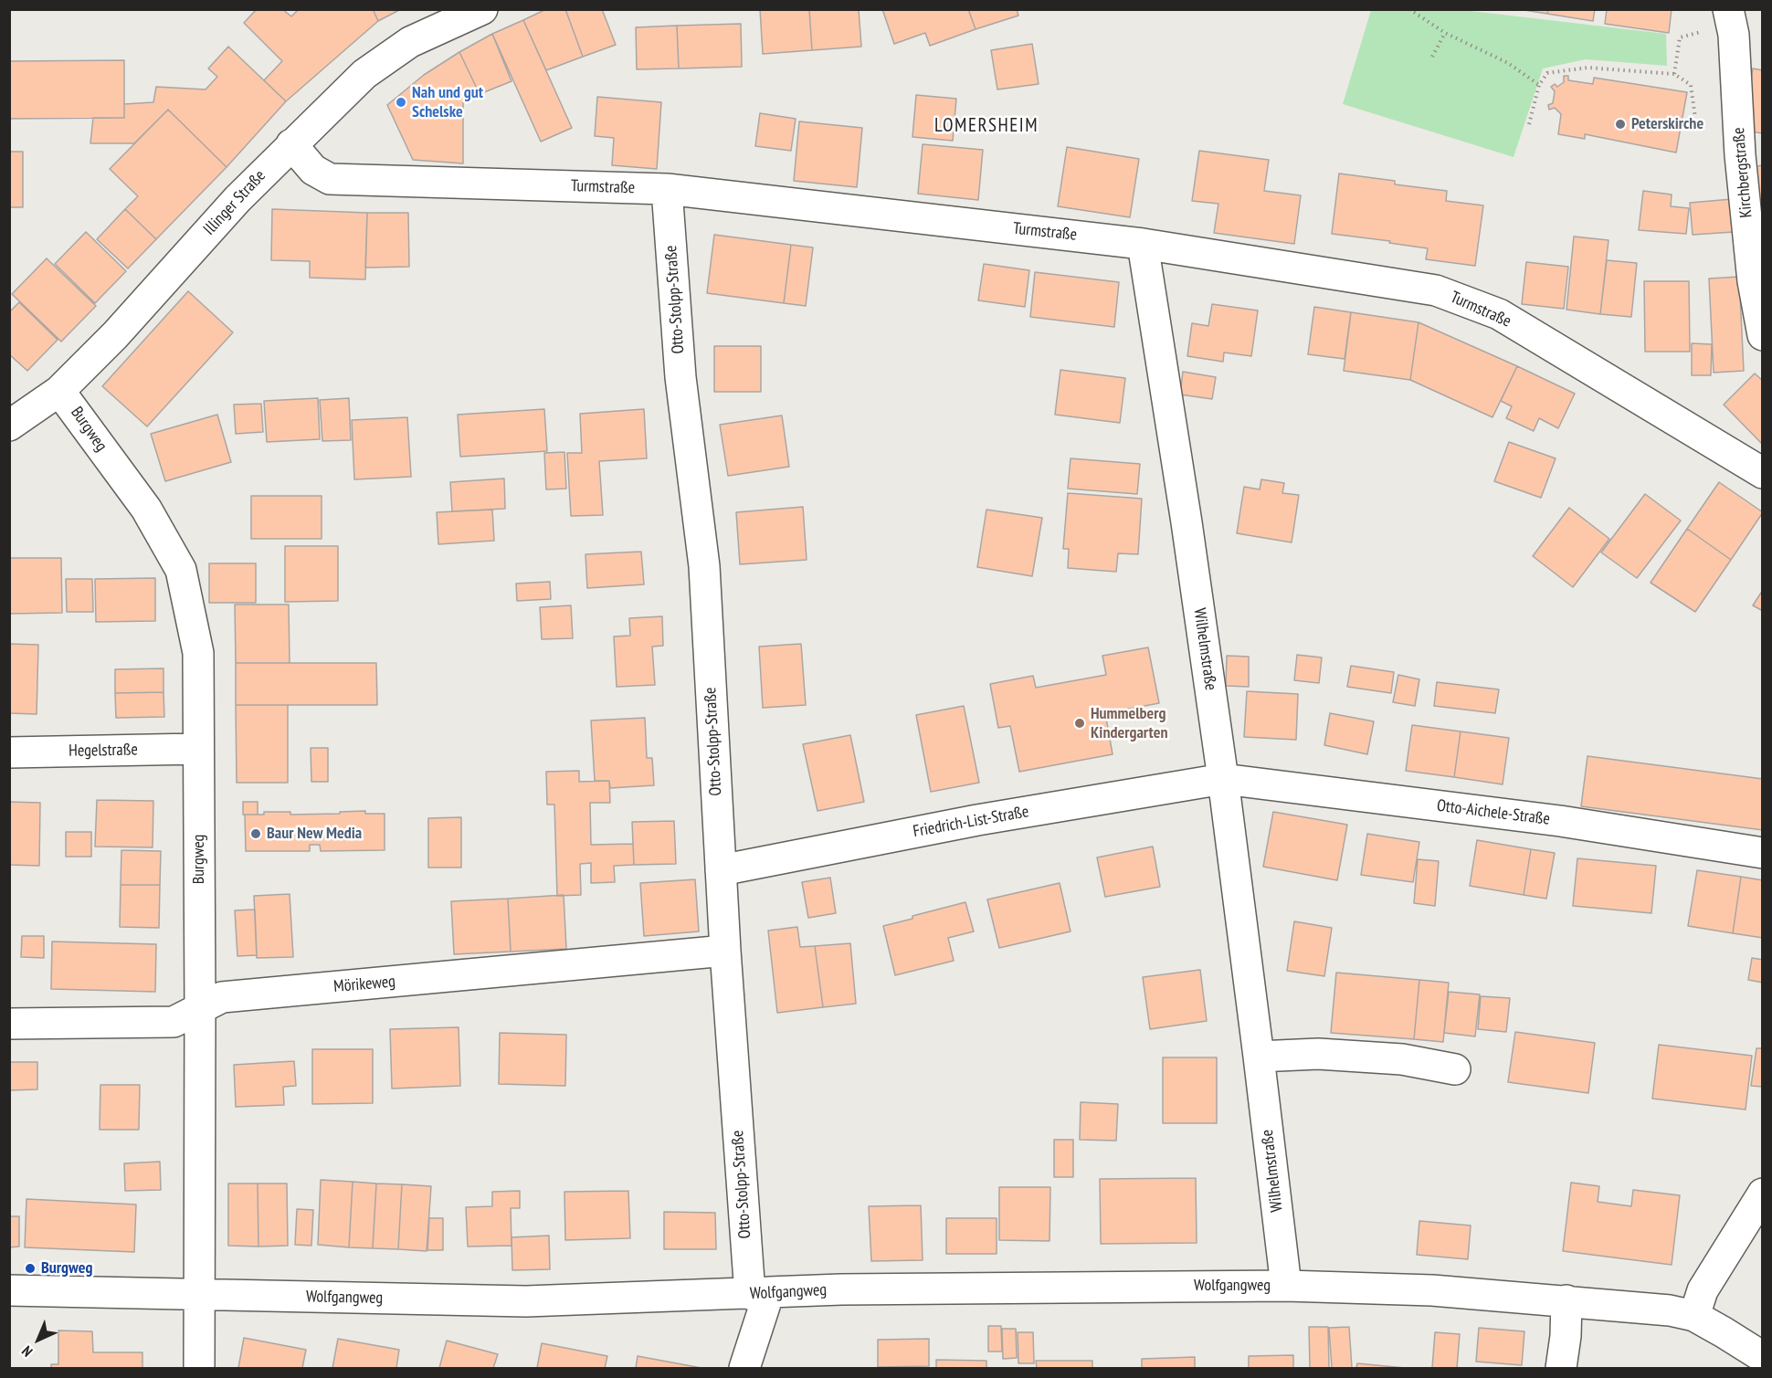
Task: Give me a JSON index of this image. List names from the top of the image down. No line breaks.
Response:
{"streets":{"street":["Kirchbergstraße","Turmstraße","Illinger Straße","Otto-Stolpp-Straße","Burgweg","Wilhelmstraße","Hegelstraße","Otto-Aichele-Straße","Friedrich-List-Straße","Mörikeweg","Wolfgangweg"]},"crossings":[["Turmstraße","Illinger Straße"],["Turmstraße","Otto-Stolpp-Straße"],["Turmstraße","Wilhelmstraße"],["Illinger Straße","Burgweg"],["Otto-Stolpp-Straße","Friedrich-List-Straße"],["Otto-Stolpp-Straße","Mörikeweg"],["Otto-Stolpp-Straße","Wolfgangweg"],["Burgweg","Hegelstraße"],["Burgweg","Mörikeweg"],["Burgweg","Wolfgangweg"],["Wilhelmstraße","Otto-Aichele-Straße"],["Wilhelmstraße","Friedrich-List-Straße"],["Wilhelmstraße","Wolfgangweg"],["Otto-Aichele-Straße","Friedrich-List-Straße"]],"districts":["LOMERSHEIM"],"places":["Nah und gut Schelske","Peterskirche","Hummelberg Kindergarten","Baur New Media","Burgweg"],"north":"bottom left"}
